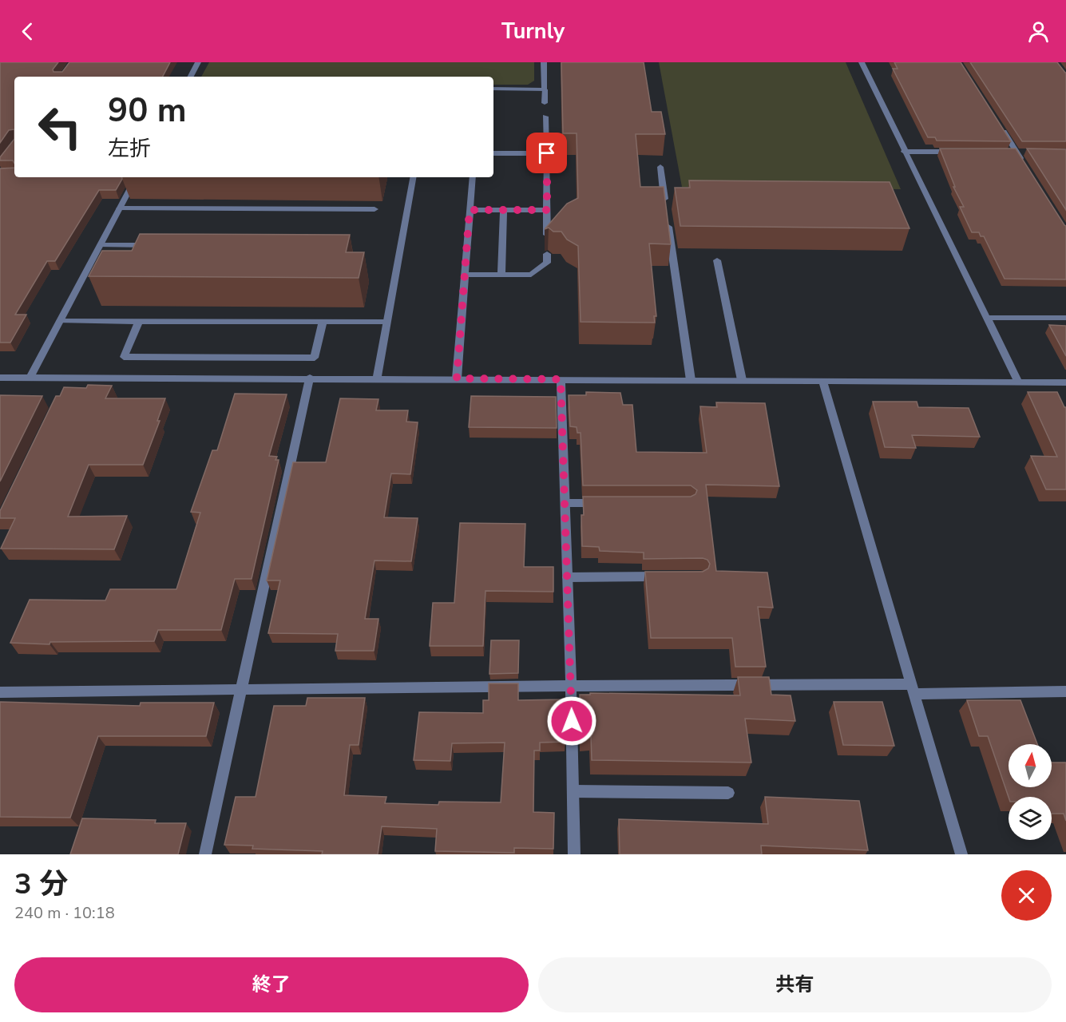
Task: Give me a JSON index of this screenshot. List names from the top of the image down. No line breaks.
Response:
{"north":"top","page":{"header":"Turnly","turn":["90 m","左折"],"heading":["3 分","240 m · 10:18"],"buttons":["終了","共有"]}}
